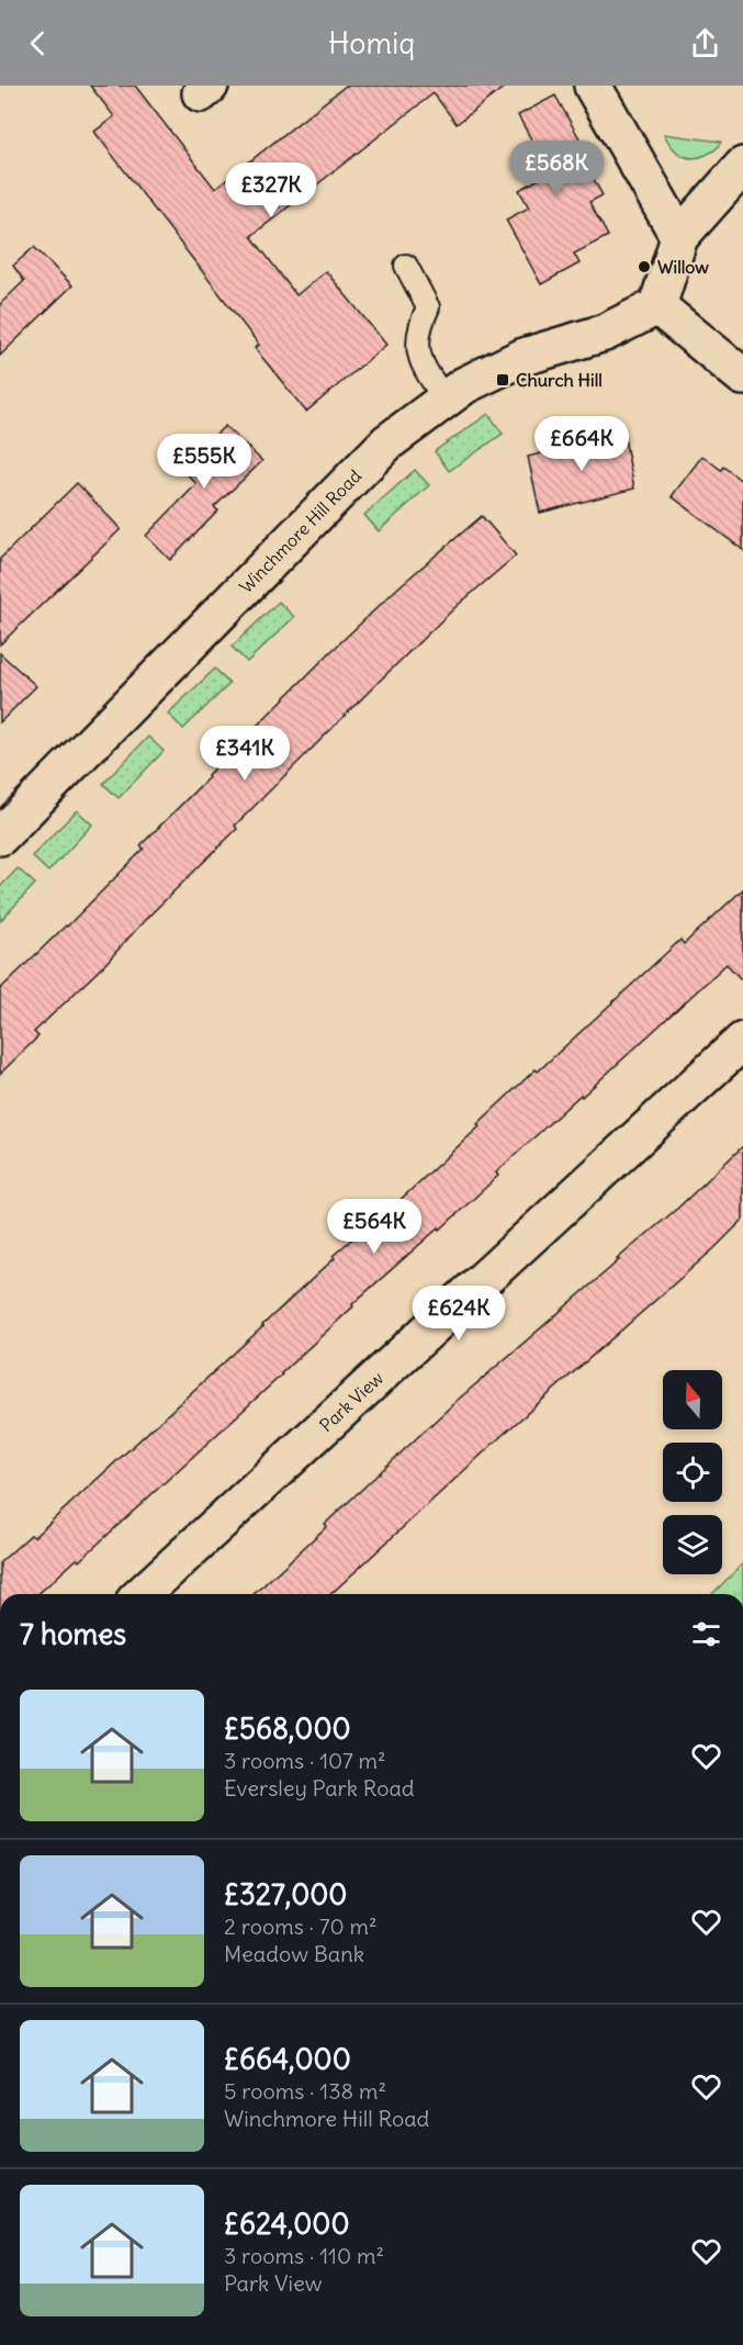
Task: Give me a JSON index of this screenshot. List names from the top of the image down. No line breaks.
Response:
{"streets":{"street":["Winchmore Hill Road","Park View"]},"places":{"other":["Willow"],"transit":["Church Hill"]},"north":"top","page":{"header":"Homiq","price":["£568K","£327K","£664K","£555K","£341K","£564K","£624K"],"heading":"7 homes","list":[{"name":"£568,000","note":"3 rooms · 107 m² · Eversley Park Road"},{"name":"£327,000","note":"2 rooms · 70 m² · Meadow Bank"},{"name":"£664,000","note":"5 rooms · 138 m² · Winchmore Hill Road"},{"name":"£624,000","note":"3 rooms · 110 m² · Park View"}]}}
